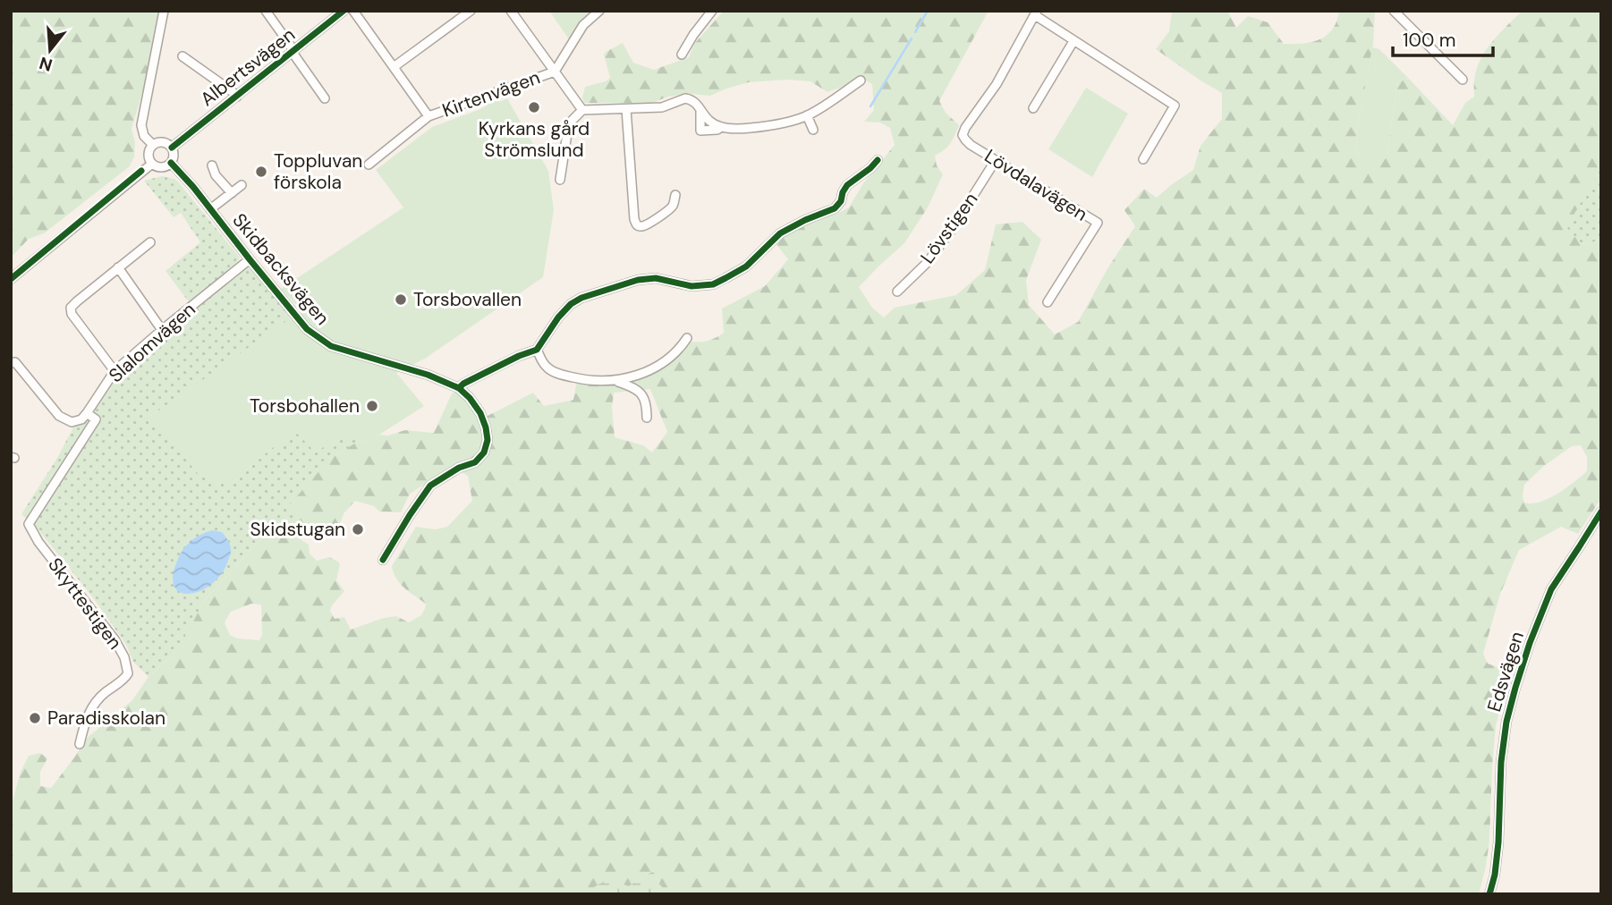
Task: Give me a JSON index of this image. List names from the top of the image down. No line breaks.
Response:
{"streets":{"street":["Albertsvägen","Kirtenvägen","Lövdalavägen","Lövstigen","Skidbacksvägen","Slalomvägen","Skyttestigen","Edsvägen"]},"crossings":[["Albertsvägen","Skidbacksvägen"],["Lövdalavägen","Lövstigen"],["Skidbacksvägen","Slalomvägen"],["Slalomvägen","Skyttestigen"]],"places":["Kyrkans gård Strömslund","Toppluvan förskola","Torsbovallen","Torsbohallen","Skidstugan","Paradisskolan"],"scale_bar":"100 m","north":"bottom"}
